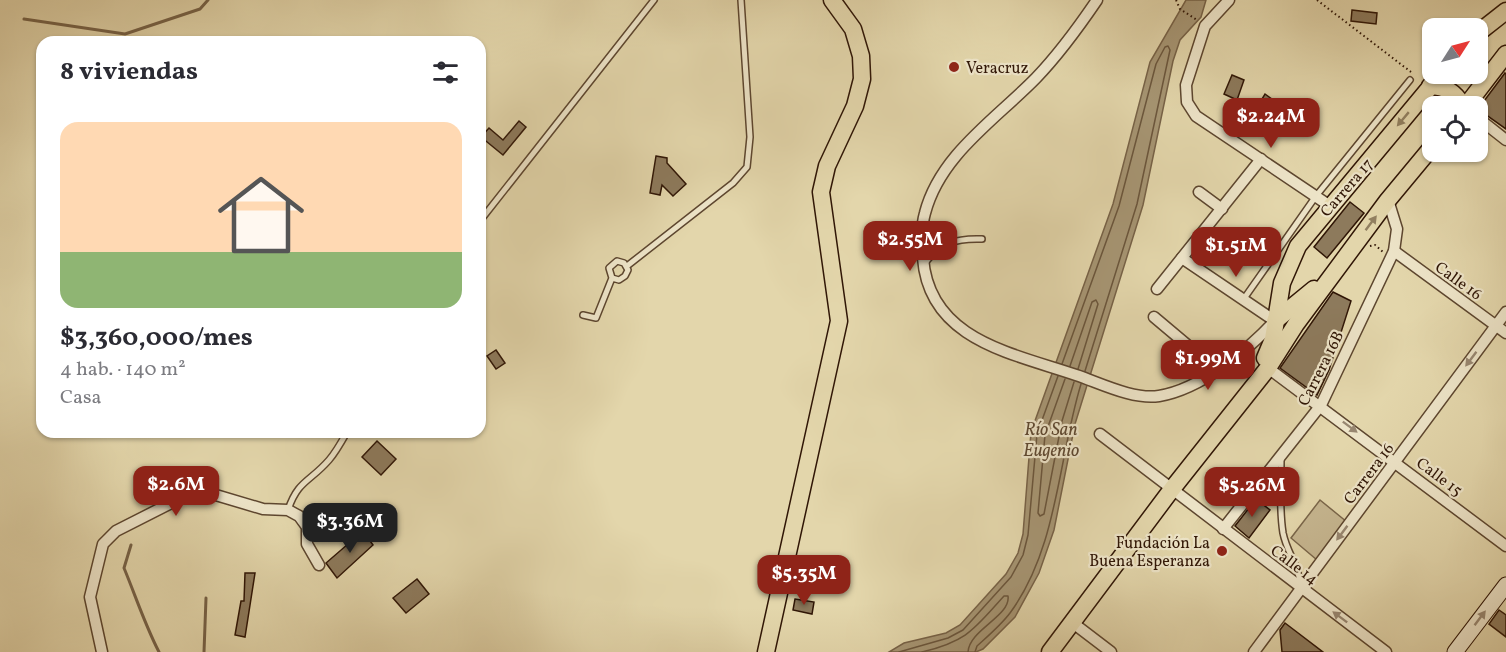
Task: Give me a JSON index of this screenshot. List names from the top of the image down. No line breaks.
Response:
{"streets":{"main road":["Carrera 17"],"street":["Calle 16","Carrera 16B","Carrera 16","Calle 15","Calle 14"]},"crossings":[["Carrera 17","Carrera 16B"],["Carrera 17","Calle 15"],["Carrera 17","Calle 14"],["Calle 16","Carrera 16B"],["Calle 16","Carrera 16"],["Carrera 16B","Calle 15"],["Carrera 16B","Calle 14"],["Carrera 16","Calle 15"],["Carrera 16","Calle 14"]],"one_way":["Carrera 16"],"water":["Río San Eugenio"],"places":["Veracruz","Fundación La Buena Esperanza"],"north":"top right","page":{"heading":"8 viviendas","price":["$2.24M","$2.55M","$1.51M","$1.99M","$2.6M","$5.26M","$3.36M","$5.35M"],"list":[{"name":"$3,360,000/mes","note":"4 hab. · 140 m² · Casa"}]}}
